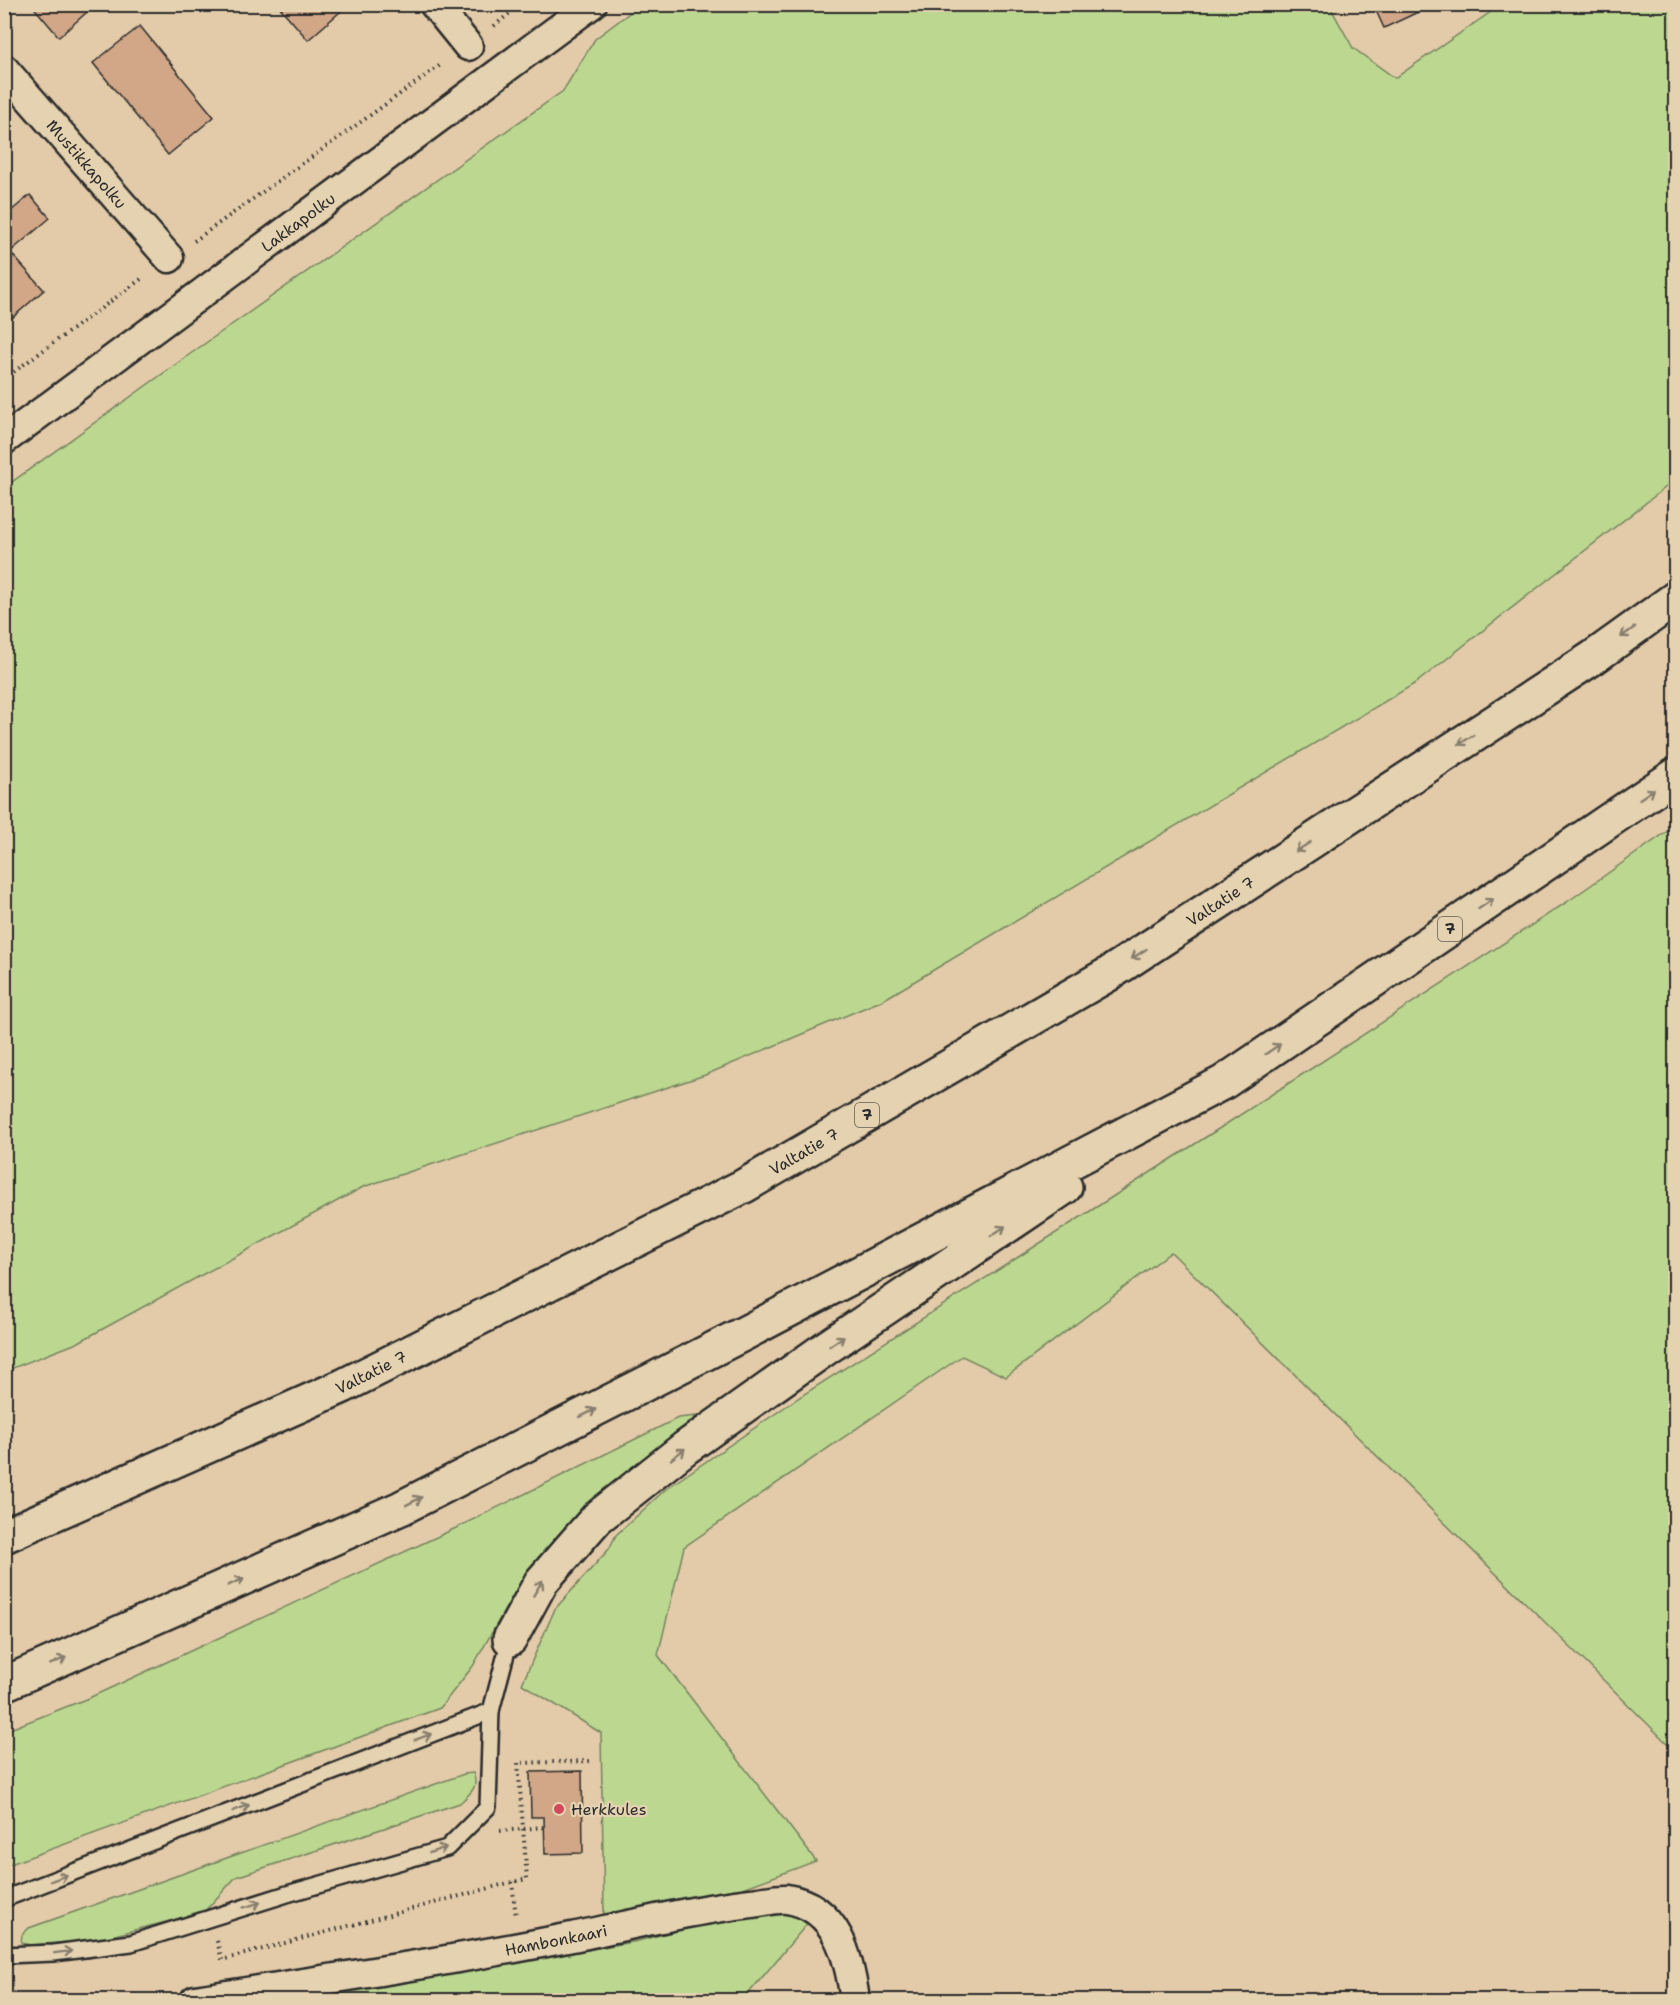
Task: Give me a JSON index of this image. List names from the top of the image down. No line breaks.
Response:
{"streets":{"highway":["Valtatie 7","7"],"street":["Mustikkapolku","Lakkapolku","Hambonkaari"]},"places":["Herkkules"]}
